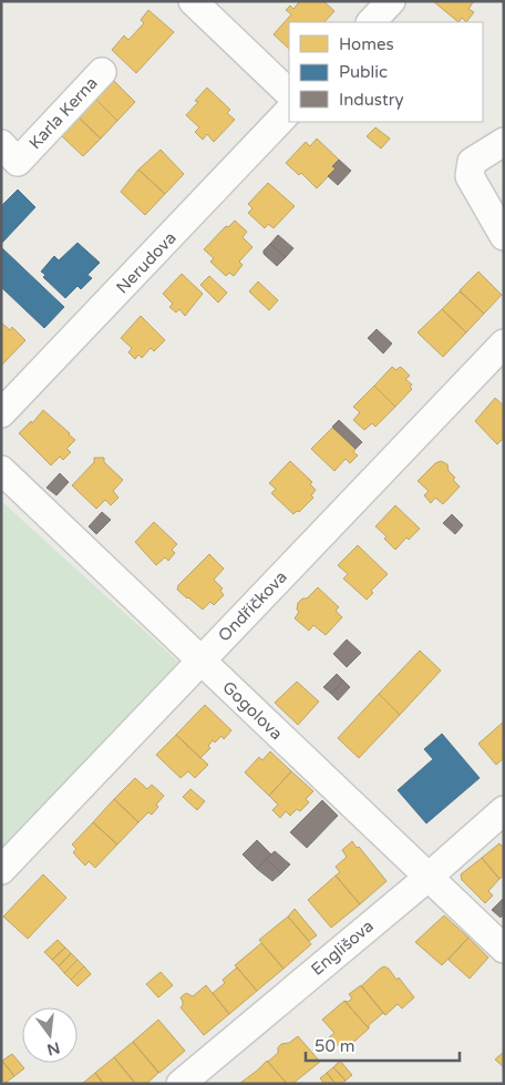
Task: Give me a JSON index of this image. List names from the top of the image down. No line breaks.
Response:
{"streets":{"street":["Karla Kerna","Nerudova","Ondříčkova","Gogolova","Englišova"]},"crossings":[["Ondříčkova","Gogolova"],["Gogolova","Englišova"]],"legend":["Homes","Public","Industry"],"scale_bar":"50 m","north":"bottom"}
